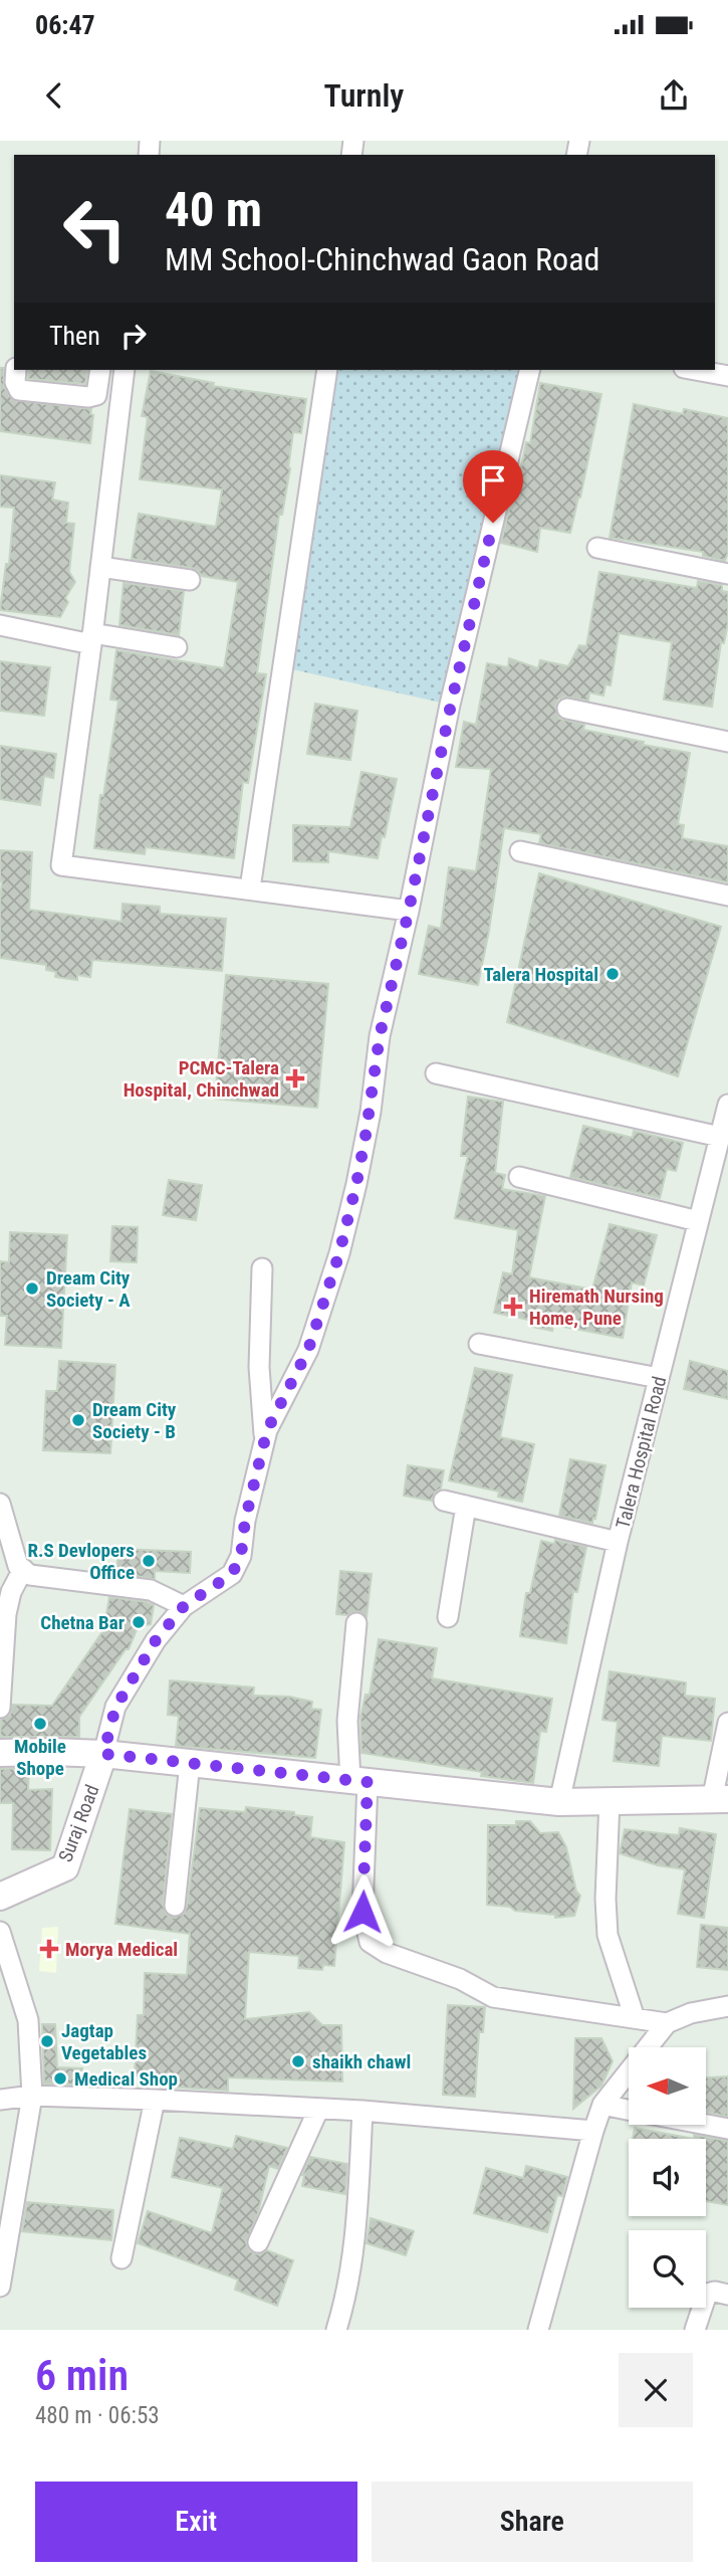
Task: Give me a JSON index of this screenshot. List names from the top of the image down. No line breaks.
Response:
{"streets":{"main road":["Suraj Road"],"street":["Talera Hospital Road"]},"places":{"other":["Talera Hospital","Dream City Society - A","Dream City Society - B","R.S Devlopers Office","Chetna Bar","Mobile Shope","Jagtap Vegetables","shaikh chawl","Medical Shop"],"health":["PCMC-Talera Hospital, Chinchwad","Hiremath Nursing Home, Pune","Morya Medical"]},"north":"left","page":{"status":"06:47","header":"Turnly","turn":["40 m","MM School-Chinchwad Gaon Road"],"then":"Then","heading":["6 min","480 m · 06:53"],"buttons":["Exit","Share"]}}
